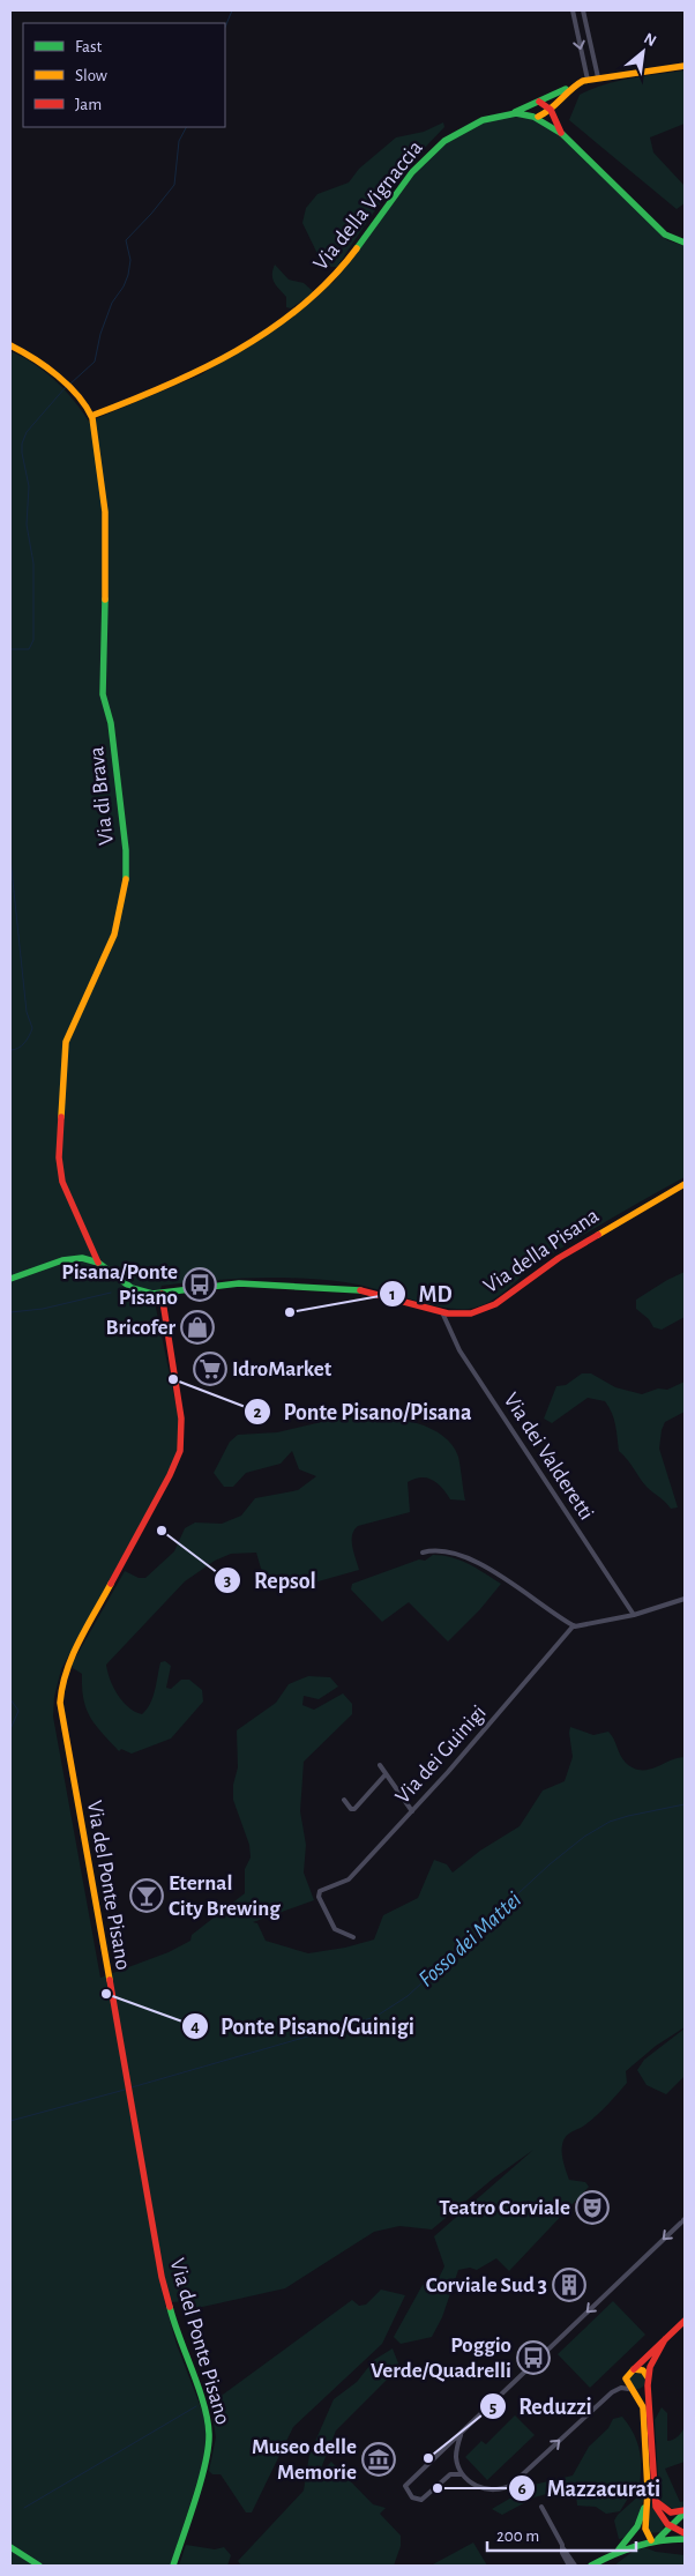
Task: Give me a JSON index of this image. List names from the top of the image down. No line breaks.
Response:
{"streets":{"street":["Via della Vignaccia","Via di Brava","Via della Pisana","Via dei Valderetti","Via dei Guinigi","Via del Ponte Pisano"]},"crossings":[["Via della Vignaccia","Via di Brava"],["Via di Brava","Via della Pisana"],["Via della Pisana","Via dei Valderetti"],["Via della Pisana","Via del Ponte Pisano"]],"water":["Fosso dei Mattei"],"places":{"bus stop":["Pisana/Ponte Pisano","Poggio Verde/Quadrelli"],"other":["MD","Ponte Pisano/Pisana","Repsol","Ponte Pisano/Guinigi","Reduzzi","Mazzacurati"],"shop":["Bricofer"],"supermarket":["IdroMarket"],"bar":["Eternal City Brewing"],"theatre":["Teatro Corviale"],"building":["Corviale Sud 3"],"museum":["Museo delle Memorie"]},"legend":["Fast","Slow","Jam"],"scale_bar":"200 m","north":"top right"}
